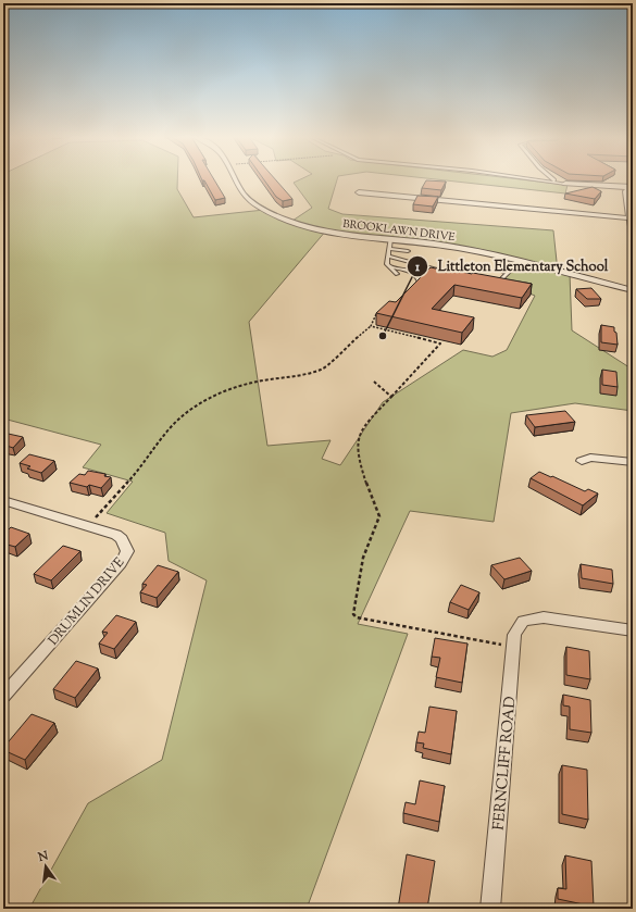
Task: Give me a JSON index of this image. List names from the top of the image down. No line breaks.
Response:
{"streets":{"street":["BROOKLAWN DRIVE","DRUMLIN DRIVE","FERNCLIFF ROAD"]},"places":["Littleton Elementary School"],"north":"top"}
